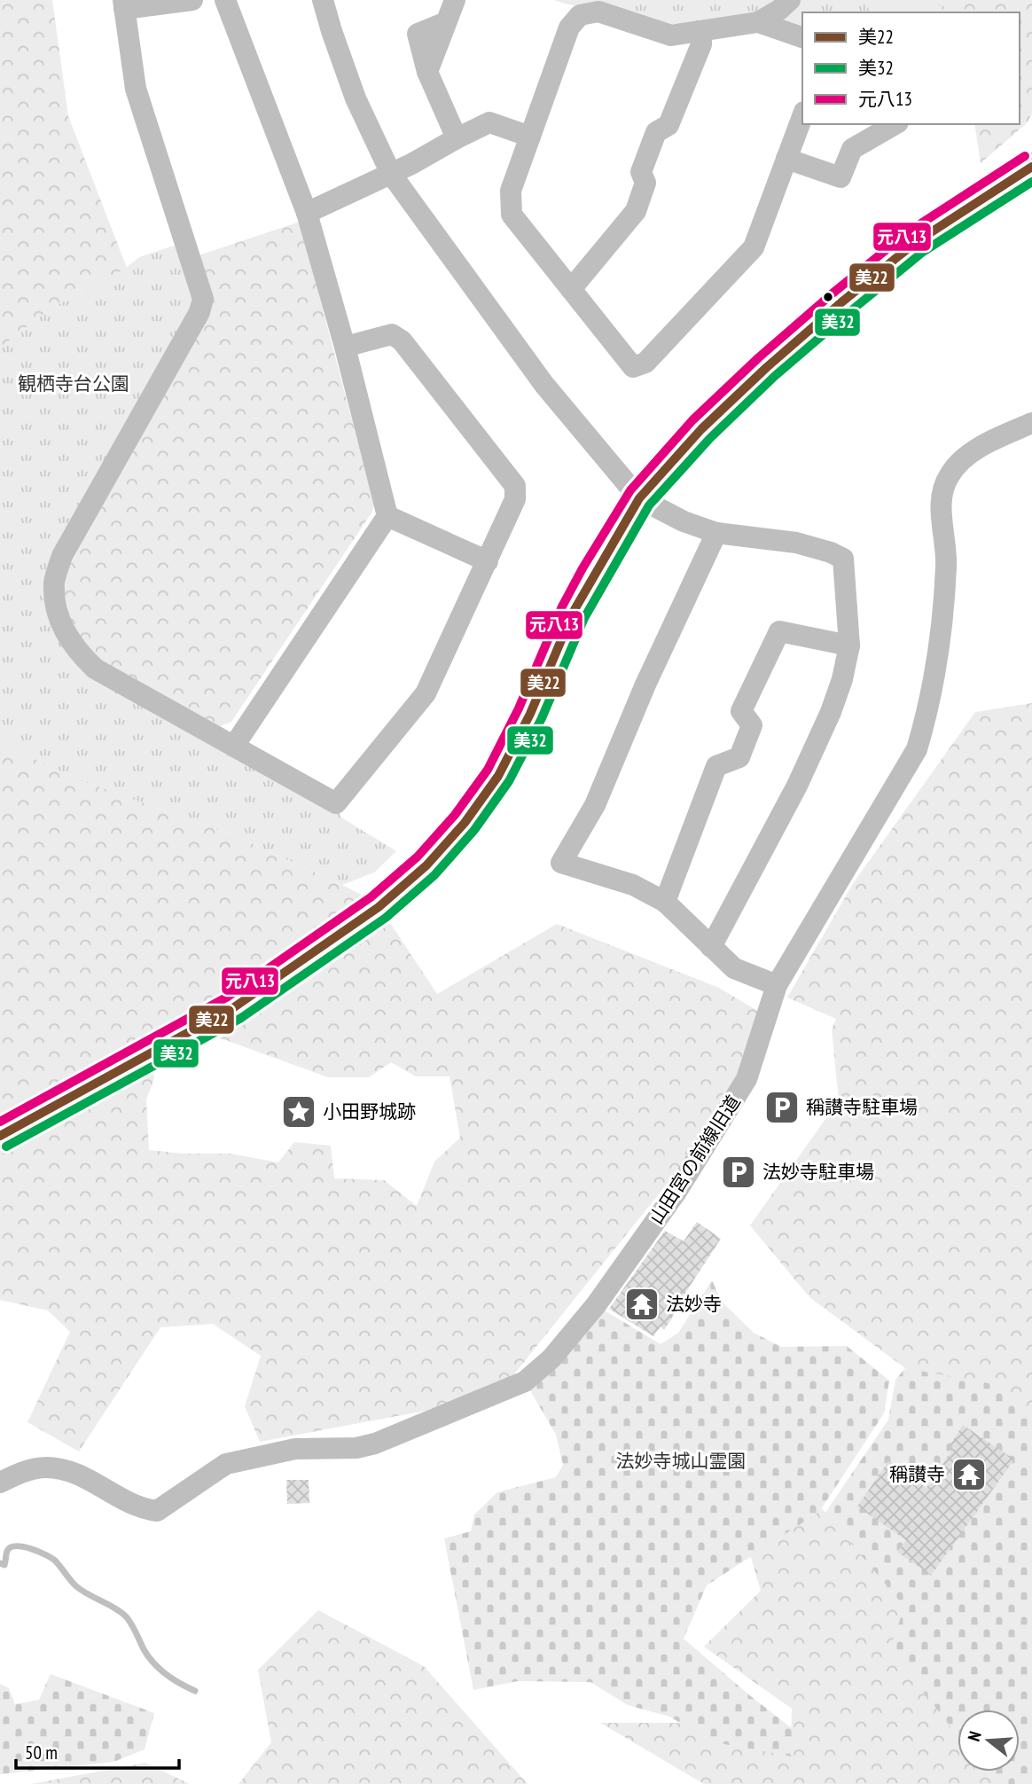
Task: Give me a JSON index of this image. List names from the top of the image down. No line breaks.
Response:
{"streets":{"street":["山田宮の前線旧道"]},"parks":["観栖寺台公園","法妙寺城山霊園"],"places":{"parking":["稱讃寺駐車場","法妙寺駐車場"],"place":["小田野城跡"],"temple":["法妙寺","稱讃寺"]},"lines":["transit line 元八13","transit line 美22","transit line 美32"],"legend":["美22","美32","元八13"],"scale_bar":"50 m","north":"left"}
